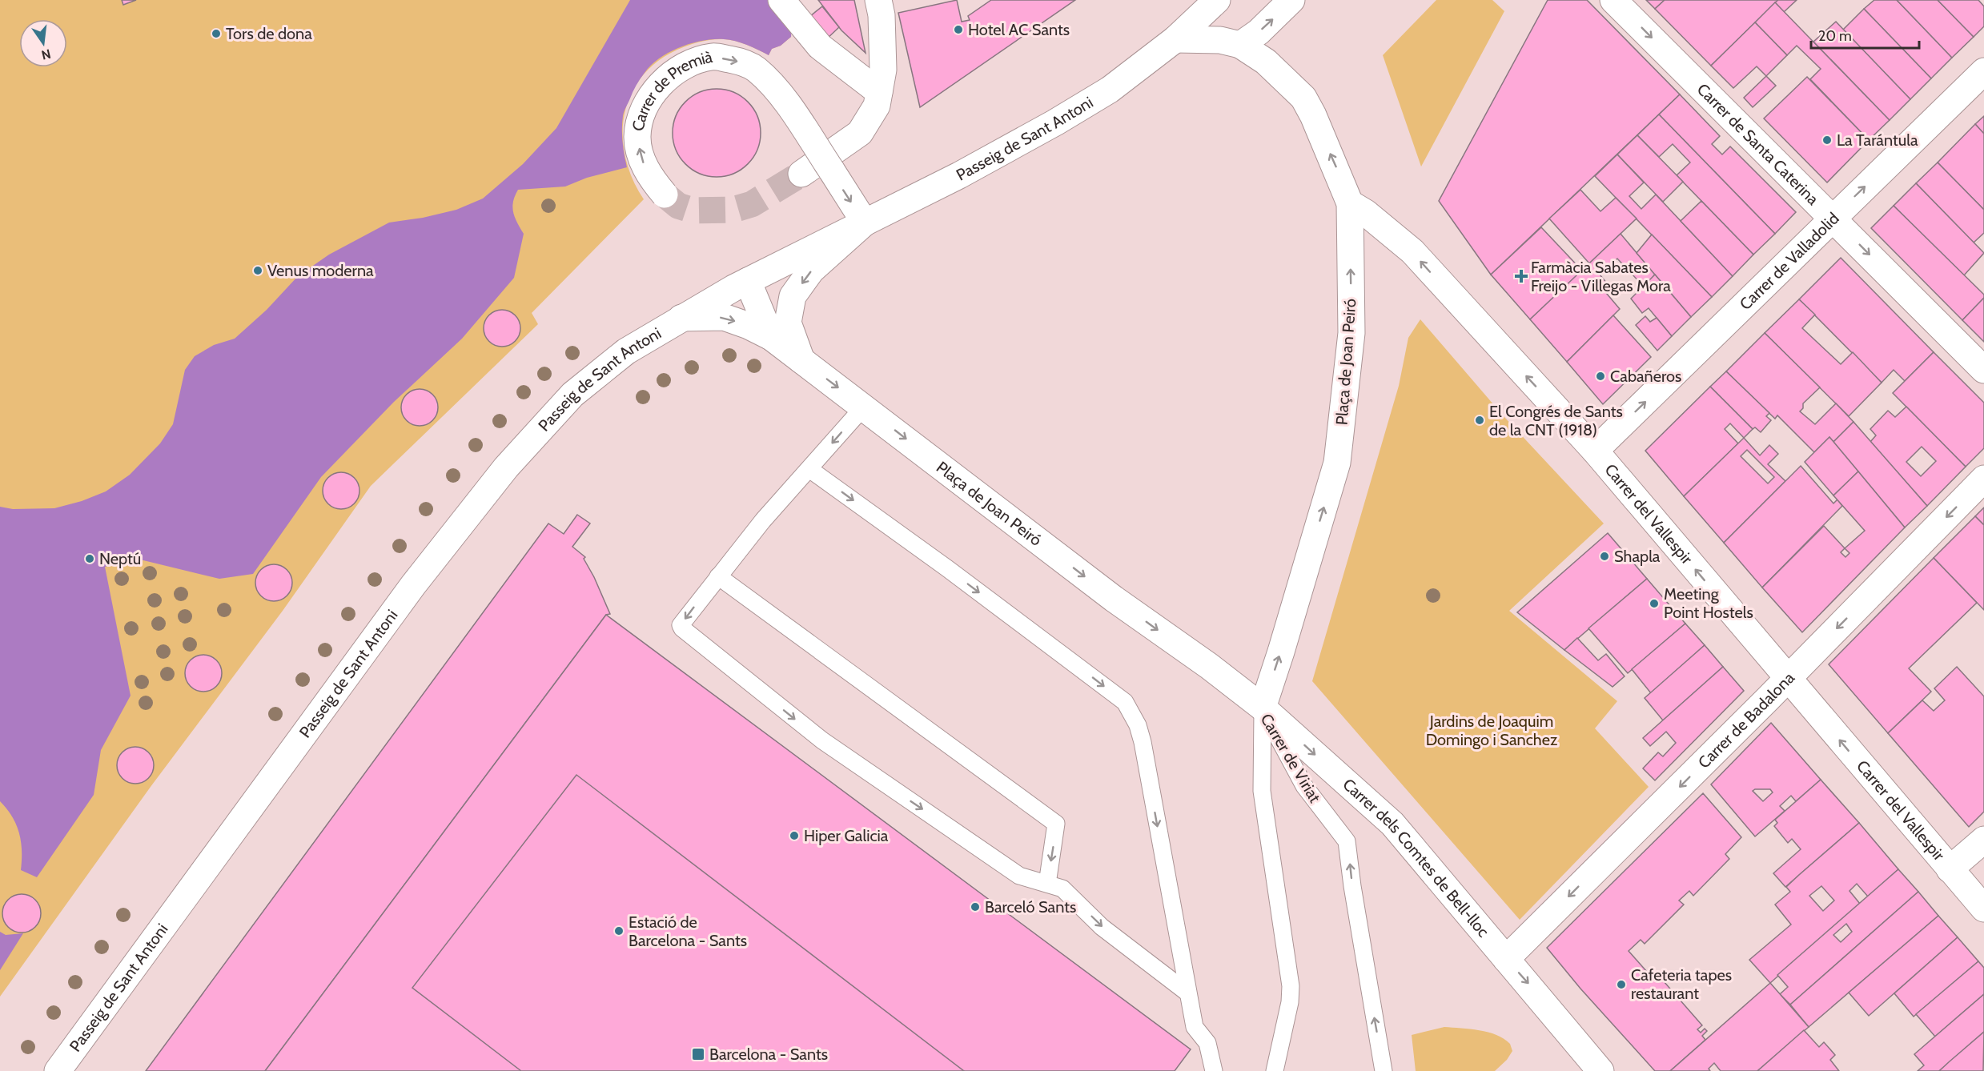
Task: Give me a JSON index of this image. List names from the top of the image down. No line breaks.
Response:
{"streets":{"street":["Carrer de Premià","Passeig de Sant Antoni","Carrer de Santa Caterina","Carrer de Valladolid","Plaça de Joan Peiró","Carrer del Vallespir","Carrer de Badalona","Carrer dels Comtes de Bell-lloc"],"lane":["Carrer de Viriat"]},"crossings":[["Carrer de Premià","Passeig de Sant Antoni"],["Carrer de Santa Caterina","Carrer de Valladolid"],["Carrer de Valladolid","Carrer del Vallespir"],["Plaça de Joan Peiró","Carrer del Vallespir"],["Plaça de Joan Peiró","Carrer de Viriat"],["Plaça de Joan Peiró","Carrer dels Comtes de Bell-lloc"],["Carrer del Vallespir","Carrer de Badalona"],["Carrer de Badalona","Carrer dels Comtes de Bell-lloc"],["Carrer de Viriat","Carrer dels Comtes de Bell-lloc"]],"one_way":["Carrer de Santa Caterina","Carrer de Valladolid","Carrer del Vallespir","Carrer de Badalona","Carrer dels Comtes de Bell-lloc"],"parks":["Jardins de Joaquim Domingo i Sanchez"],"places":{"other":["Hotel AC Sants","Tors de dona","La Tarántula","Venus moderna","Cabañeros","El Congrés de Sants de la CNT (1918)","Shapla","Neptú","Meeting Point Hostels","Hiper Galicia","Barceló Sants","Estació de Barcelona - Sants","Cafeteria tapes restaurant"],"health":["Farmàcia Sabates Freijo - Villegas Mora"],"transit":["Barcelona - Sants"]},"scale_bar":"20 m","north":"bottom"}
